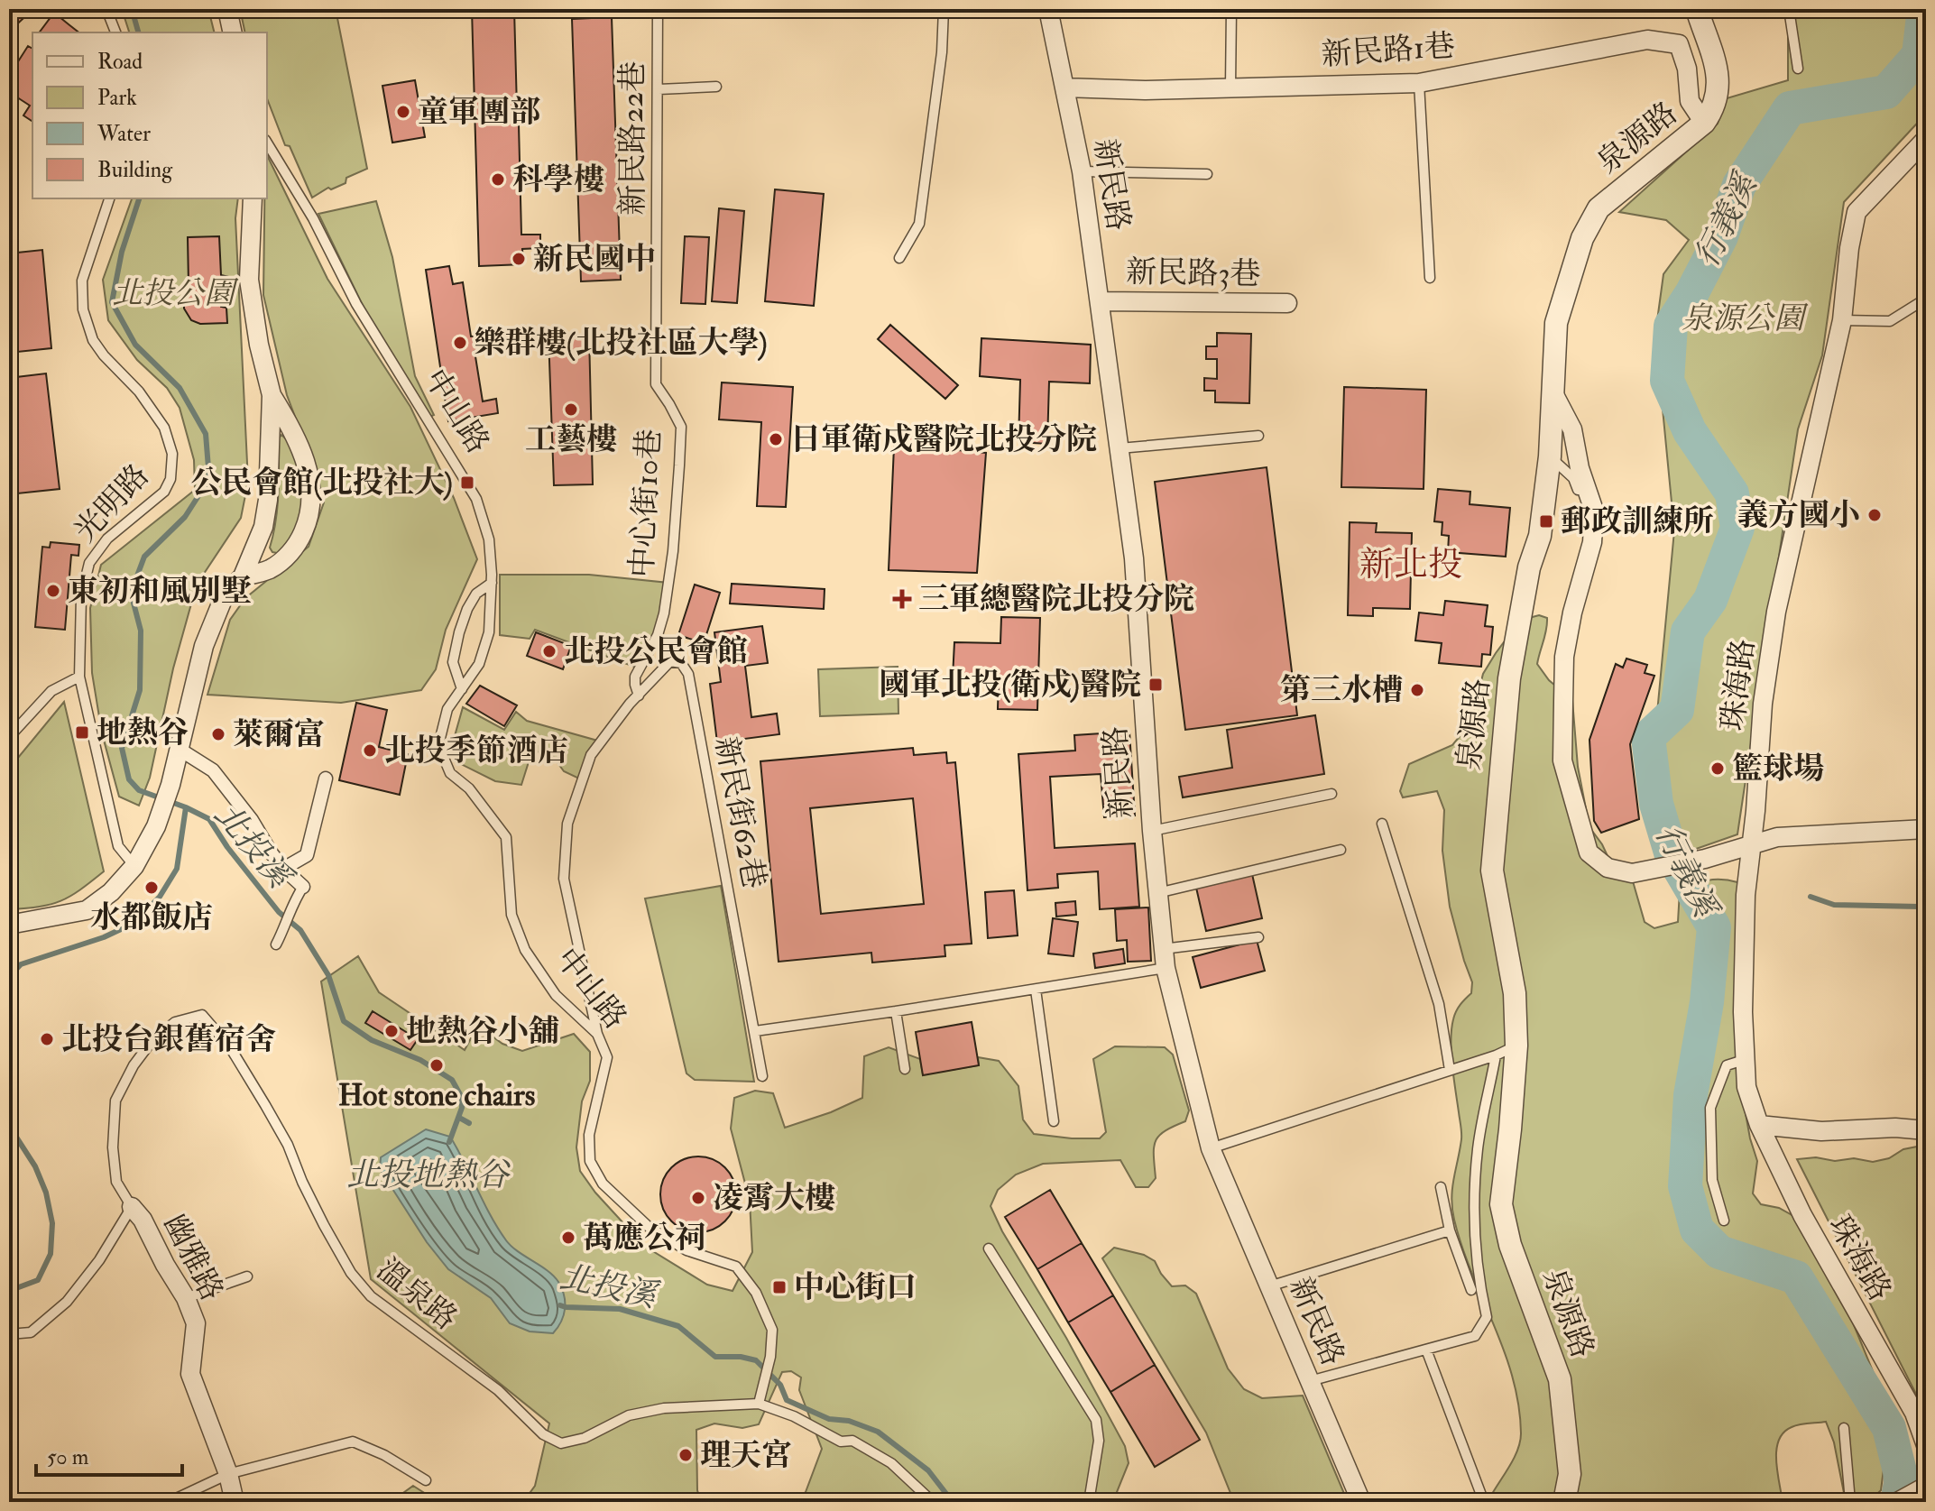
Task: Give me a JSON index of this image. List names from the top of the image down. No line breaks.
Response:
{"streets":{"street":["新民路1巷","泉源路","新民路","新民路3巷","珠海路","幽雅路"],"lane":["新民路22巷","中山路","光明路","中心街10巷","新民街62巷","溫泉路"]},"crossings":[["新民路1巷","泉源路"],["新民路1巷","新民路"],["新民路22巷","中心街10巷"],["新民路","新民路3巷"],["中山路","溫泉路"],["中心街10巷","新民街62巷"],["幽雅路","溫泉路"]],"districts":["新北投"],"water":["行義溪","北投溪","北投地熱谷"],"parks":["北投公園","泉源公園"],"places":{"other":["童軍團部","科學樓","新民國中","樂群樓(北投社區大學)","工藝樓","日軍衛戍醫院北投分院","義方國小","東初和風別墅","北投公民會館","第三水槽","萊爾富","北投季節酒店","籃球場","水都飯店","地熱谷小舖","北投台銀舊宿舍","Hot stone chairs","凌霄大樓","萬應公祠","理天宮"],"transit":["公民會館(北投社大)","郵政訓練所","國軍北投(衛戍)醫院","地熱谷","中心街口"],"health":["三軍總醫院北投分院"]},"legend":["Road","Park","Water","Building"],"scale_bar":"50 m"}
